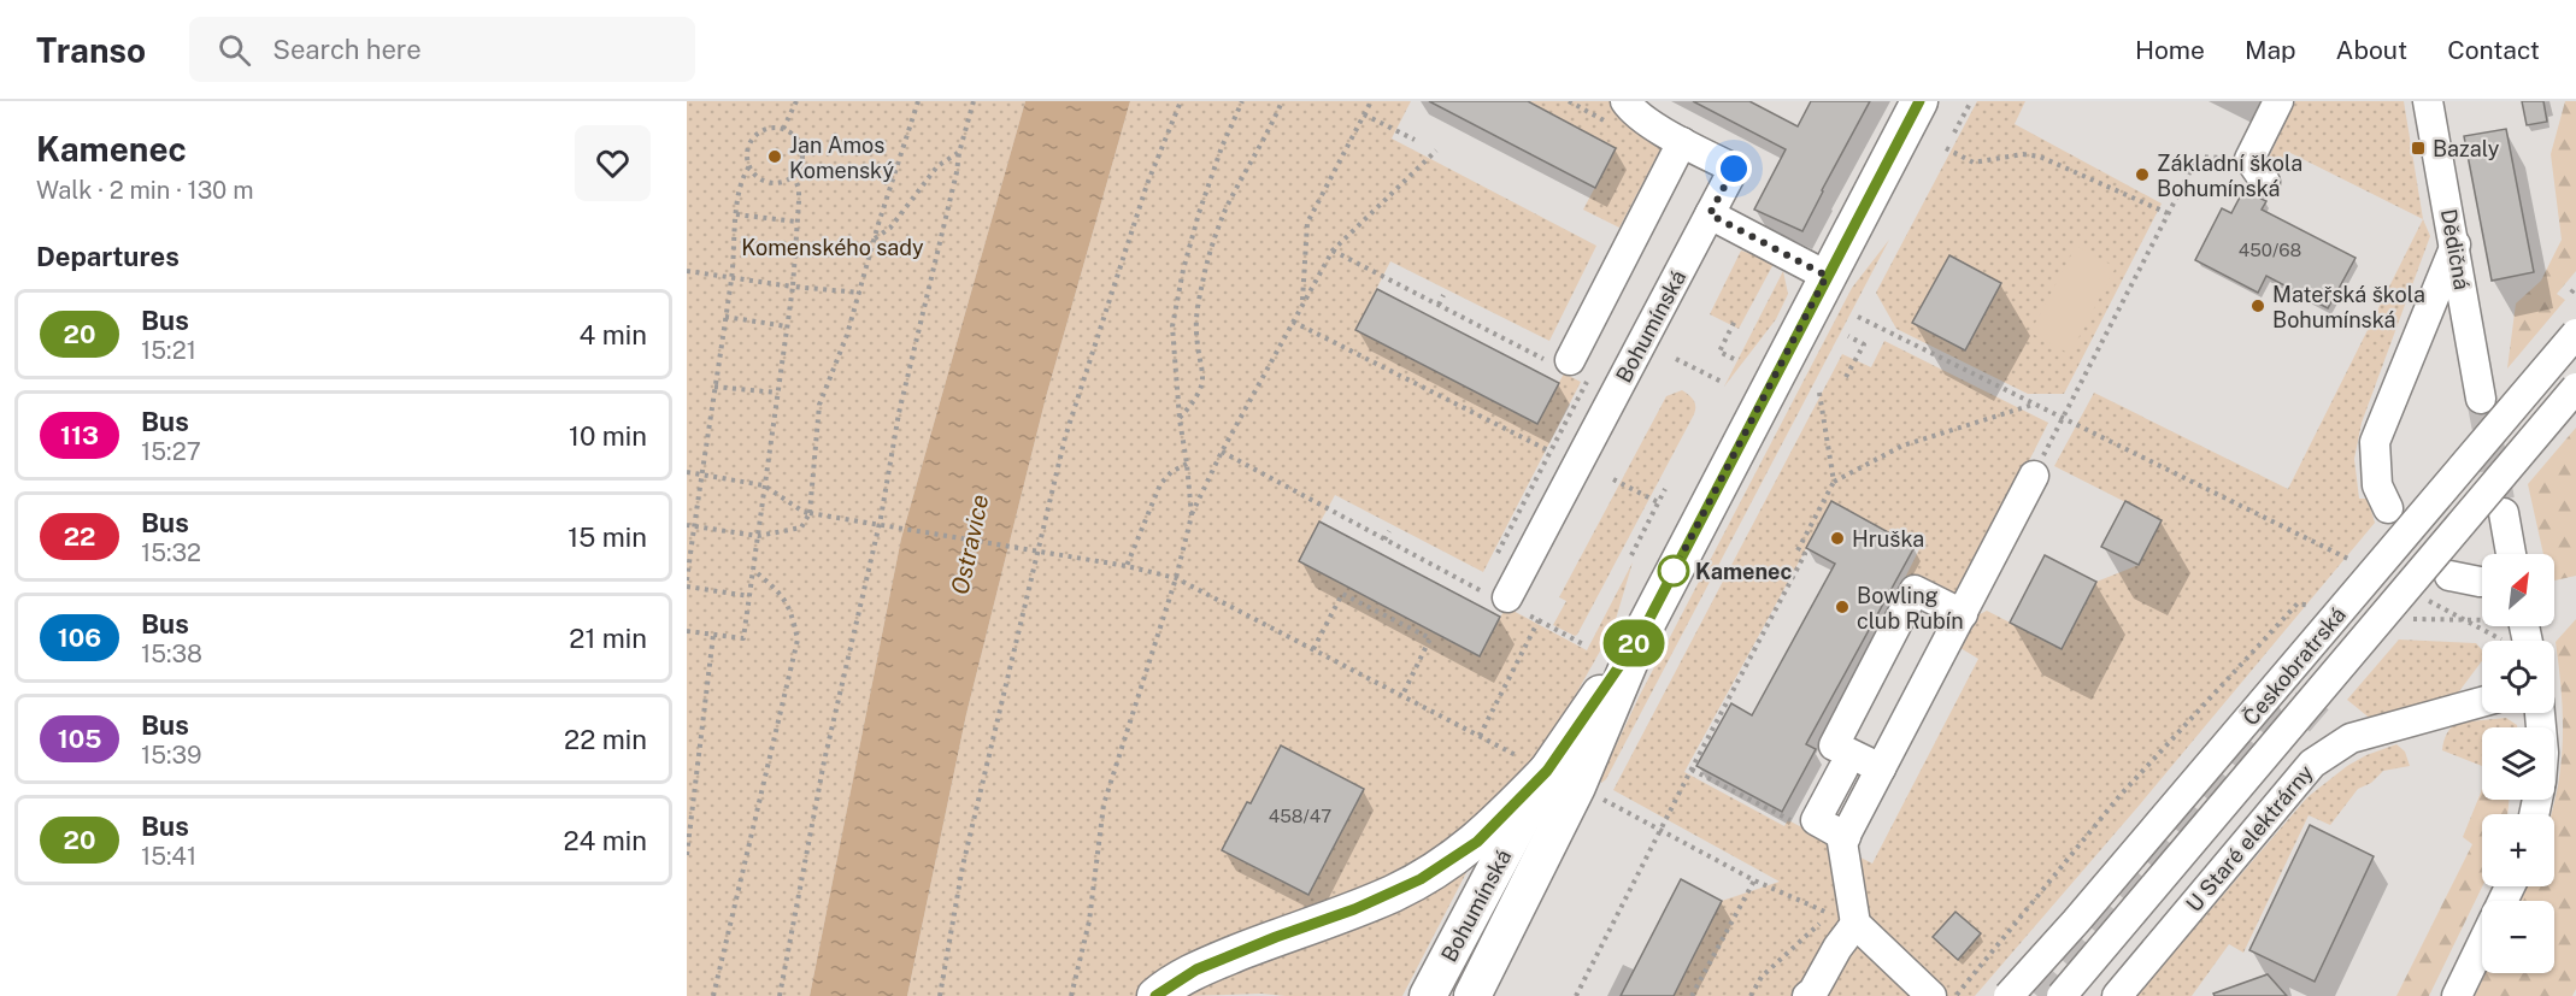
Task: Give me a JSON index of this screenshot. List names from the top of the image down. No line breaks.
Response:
{"streets":{"main road":["Bohumínská"],"street":["Dědičná","Českobratrská","U Staré elektrárny"]},"water":["Ostravice"],"parks":["Komenského sady"],"places":{"transit":["Bazaly"],"other":["Jan Amos Komenský","Základní škola Bohumínská","Mateřská škola Bohumínská","Hruška","Kamenec","Bowling club Rubín"]},"lines":["bus line 20"],"house_numbers":["450/68","458/47"],"north":"top right","page":{"header":"Transo","search":"Search here","nav":["Home","Map","About","Contact"],"heading":[["Kamenec","Walk · 2 min · 130 m"],"Departures"],"on_map":"20","list":[{"mark":"20","name":"Bus","note":"15:21","value":"4 min"},{"mark":"113","name":"Bus","note":"15:27","value":"10 min"},{"mark":"22","name":"Bus","note":"15:32","value":"15 min"},{"mark":"106","name":"Bus","note":"15:38","value":"21 min"},{"mark":"105","name":"Bus","note":"15:39","value":"22 min"},{"mark":"20","name":"Bus","note":"15:41","value":"24 min"}],"map_buttons":["+","−"]}}
